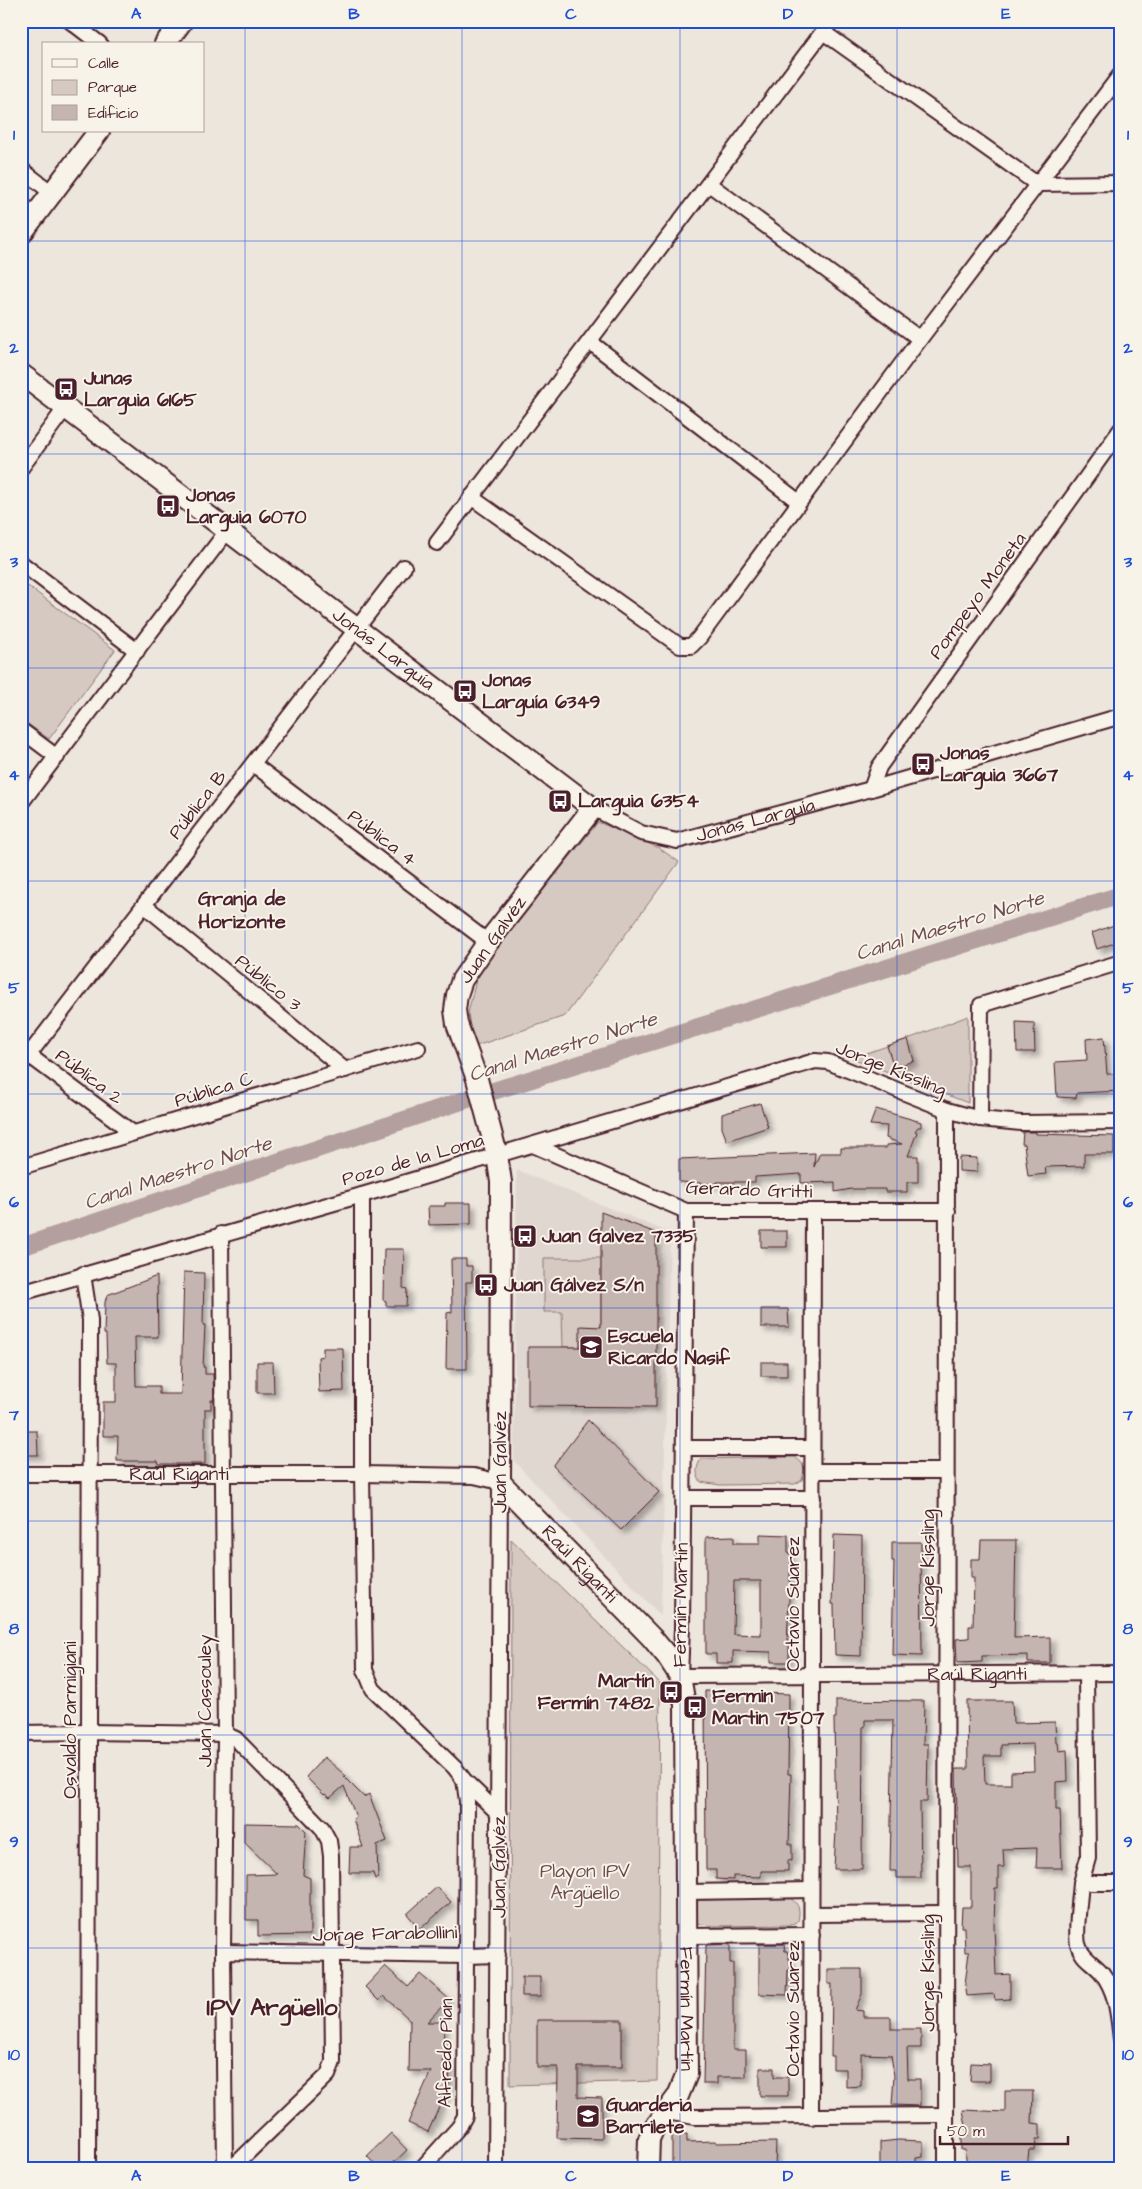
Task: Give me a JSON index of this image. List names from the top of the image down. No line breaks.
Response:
{"streets":{"main road":["Jonás Larguía","Juan Galvéz","Raúl Riganti","Fermín Martín"],"street":["Pompeyo Moneta","Pública B","Pública 4","Público 3","Jorge Kissling","Pública 2","Pública C","Pozo de la Loma","Gerardo Gritti","Octavio Suarez","Juan Cassouley","Osvaldo Parmigiani","Jorge Farabollini","Alfredo Pian"]},"crossings":[["Pompeyo Moneta","Jonás Larguía"],["Jonás Larguía","Pública B"],["Jonás Larguía","Juan Galvéz"],["Pública B","Pública 4"],["Pública B","Público 3"],["Pública B","Pública 2"],["Pública 4","Juan Galvéz"],["Juan Galvéz","Pozo de la Loma"],["Juan Galvéz","Raúl Riganti"],["Público 3","Pública C"],["Jorge Kissling","Pozo de la Loma"],["Jorge Kissling","Gerardo Gritti"],["Jorge Kissling","Raúl Riganti"],["Pública 2","Pública C"],["Pozo de la Loma","Gerardo Gritti"],["Pozo de la Loma","Juan Cassouley"],["Pozo de la Loma","Osvaldo Parmigiani"],["Gerardo Gritti","Octavio Suarez"],["Gerardo Gritti","Fermín Martín"],["Raúl Riganti","Octavio Suarez"],["Raúl Riganti","Fermín Martín"],["Raúl Riganti","Juan Cassouley"],["Raúl Riganti","Osvaldo Parmigiani"],["Juan Cassouley","Jorge Farabollini"],["Jorge Farabollini","Alfredo Pian"]],"districts":["Granja de Horizonte","IPV Argüello"],"water":["Canal Maestro Norte"],"parks":["Playon IPV Argüello"],"places":{"bus stop":["Junas Larguia 6165","Jonas Larguia 6070","Jonas Larguía 6349","Jonas Larguia 3667","Larguia 6354","Juan Galvez 7335","Juan Gálvez S/n","Martín Fermín 7482","Fermin Martin 7507"],"school or university":["Escuela Ricardo Nasif","Guarderia Barrilete"]},"legend":["Calle","Parque","Edificio"],"scale_bar":"50 m","grid":{"columns":["A","B","C","D","E"],"rows":["1","2","3","4","5","6","7","8","9","10"]}}
